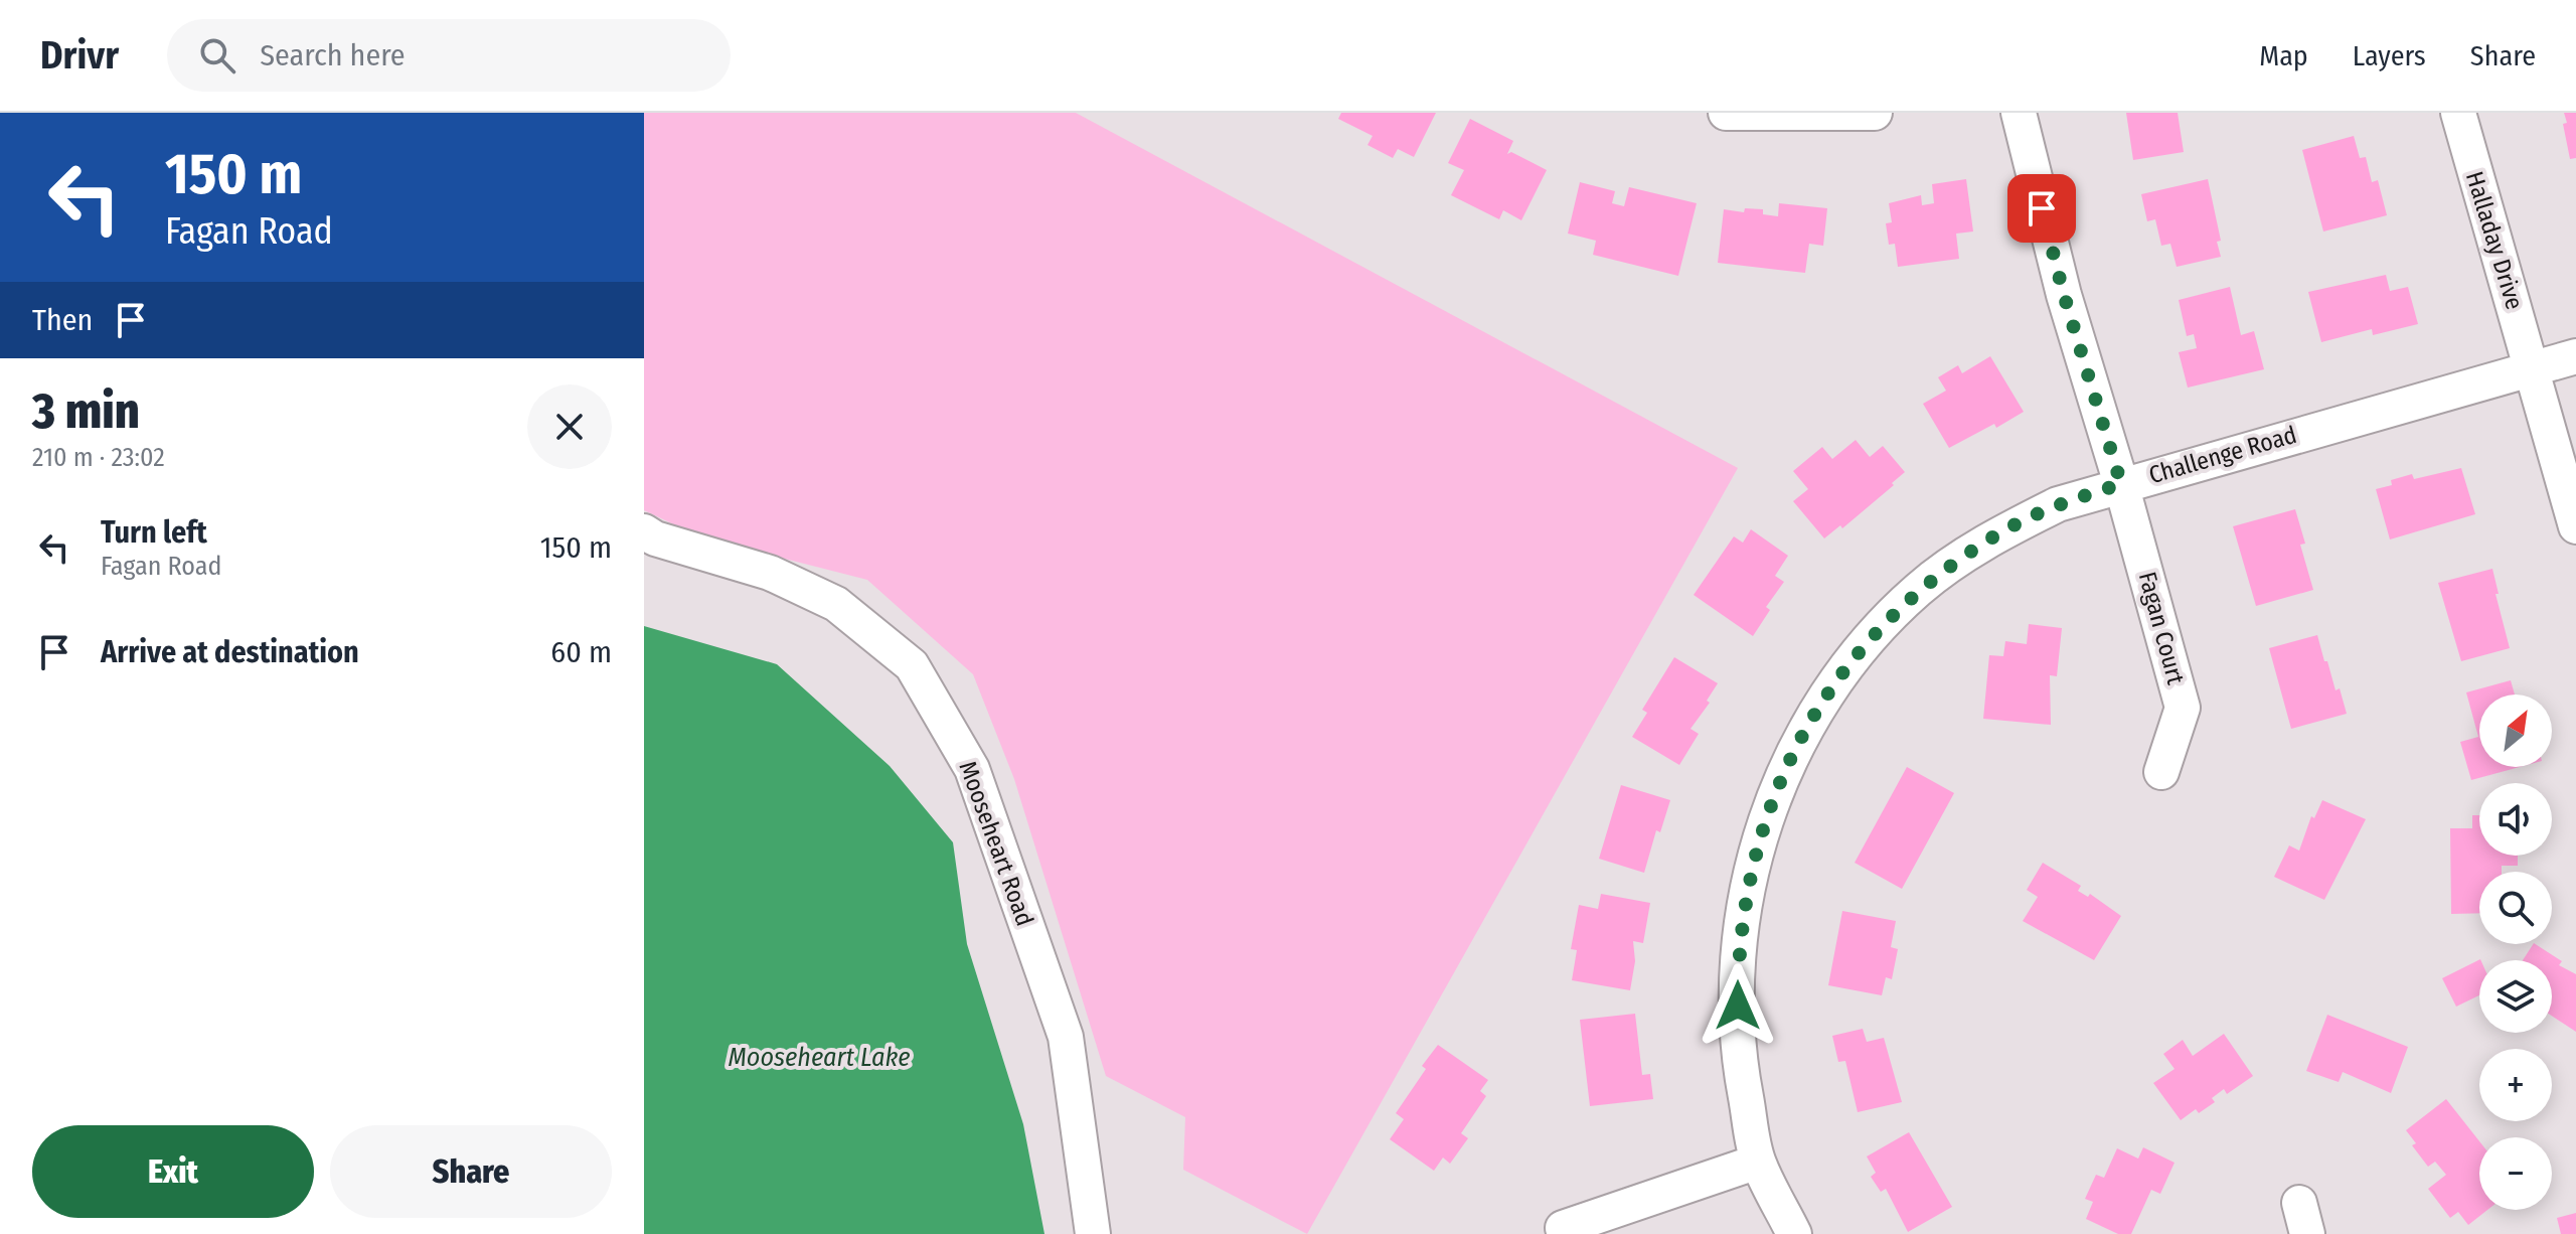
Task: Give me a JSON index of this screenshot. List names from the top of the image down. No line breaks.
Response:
{"streets":{"street":["Halladay Drive","Challenge Road","Fagan Court","Mooseheart Road"]},"crossings":[["Halladay Drive","Challenge Road"],["Challenge Road","Fagan Court"]],"water":["Mooseheart Lake"],"north":"top right","page":{"header":"Drivr","search":"Search here","nav":["Map","Layers","Share"],"turn":["150 m","Fagan Road"],"then":"Then","heading":["3 min","210 m · 23:02"],"list":[{"name":"Turn left","note":"Fagan Road","value":"150 m"},{"name":"Arrive at destination","value":"60 m"}],"map_buttons":["+","−"],"buttons":["Exit","Share"]}}
